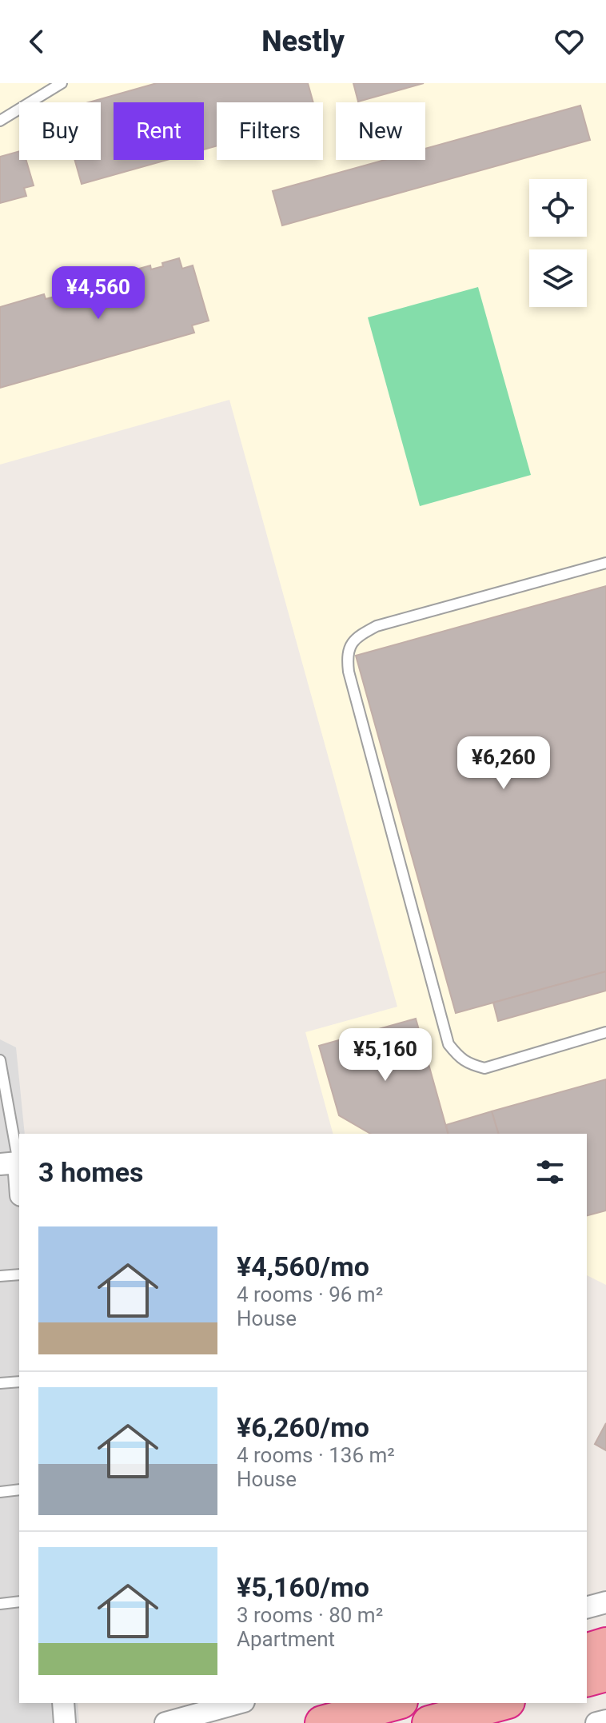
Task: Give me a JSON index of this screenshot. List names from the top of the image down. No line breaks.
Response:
{"page":{"header":"Nestly","chip":["Buy","Rent","Filters","New"],"price":["¥4,560","¥6,260","¥5,160"],"heading":"3 homes","list":[{"name":"¥4,560/mo","note":"4 rooms · 96 m² · House"},{"name":"¥6,260/mo","note":"4 rooms · 136 m² · House"},{"name":"¥5,160/mo","note":"3 rooms · 80 m² · Apartment"}]}}
